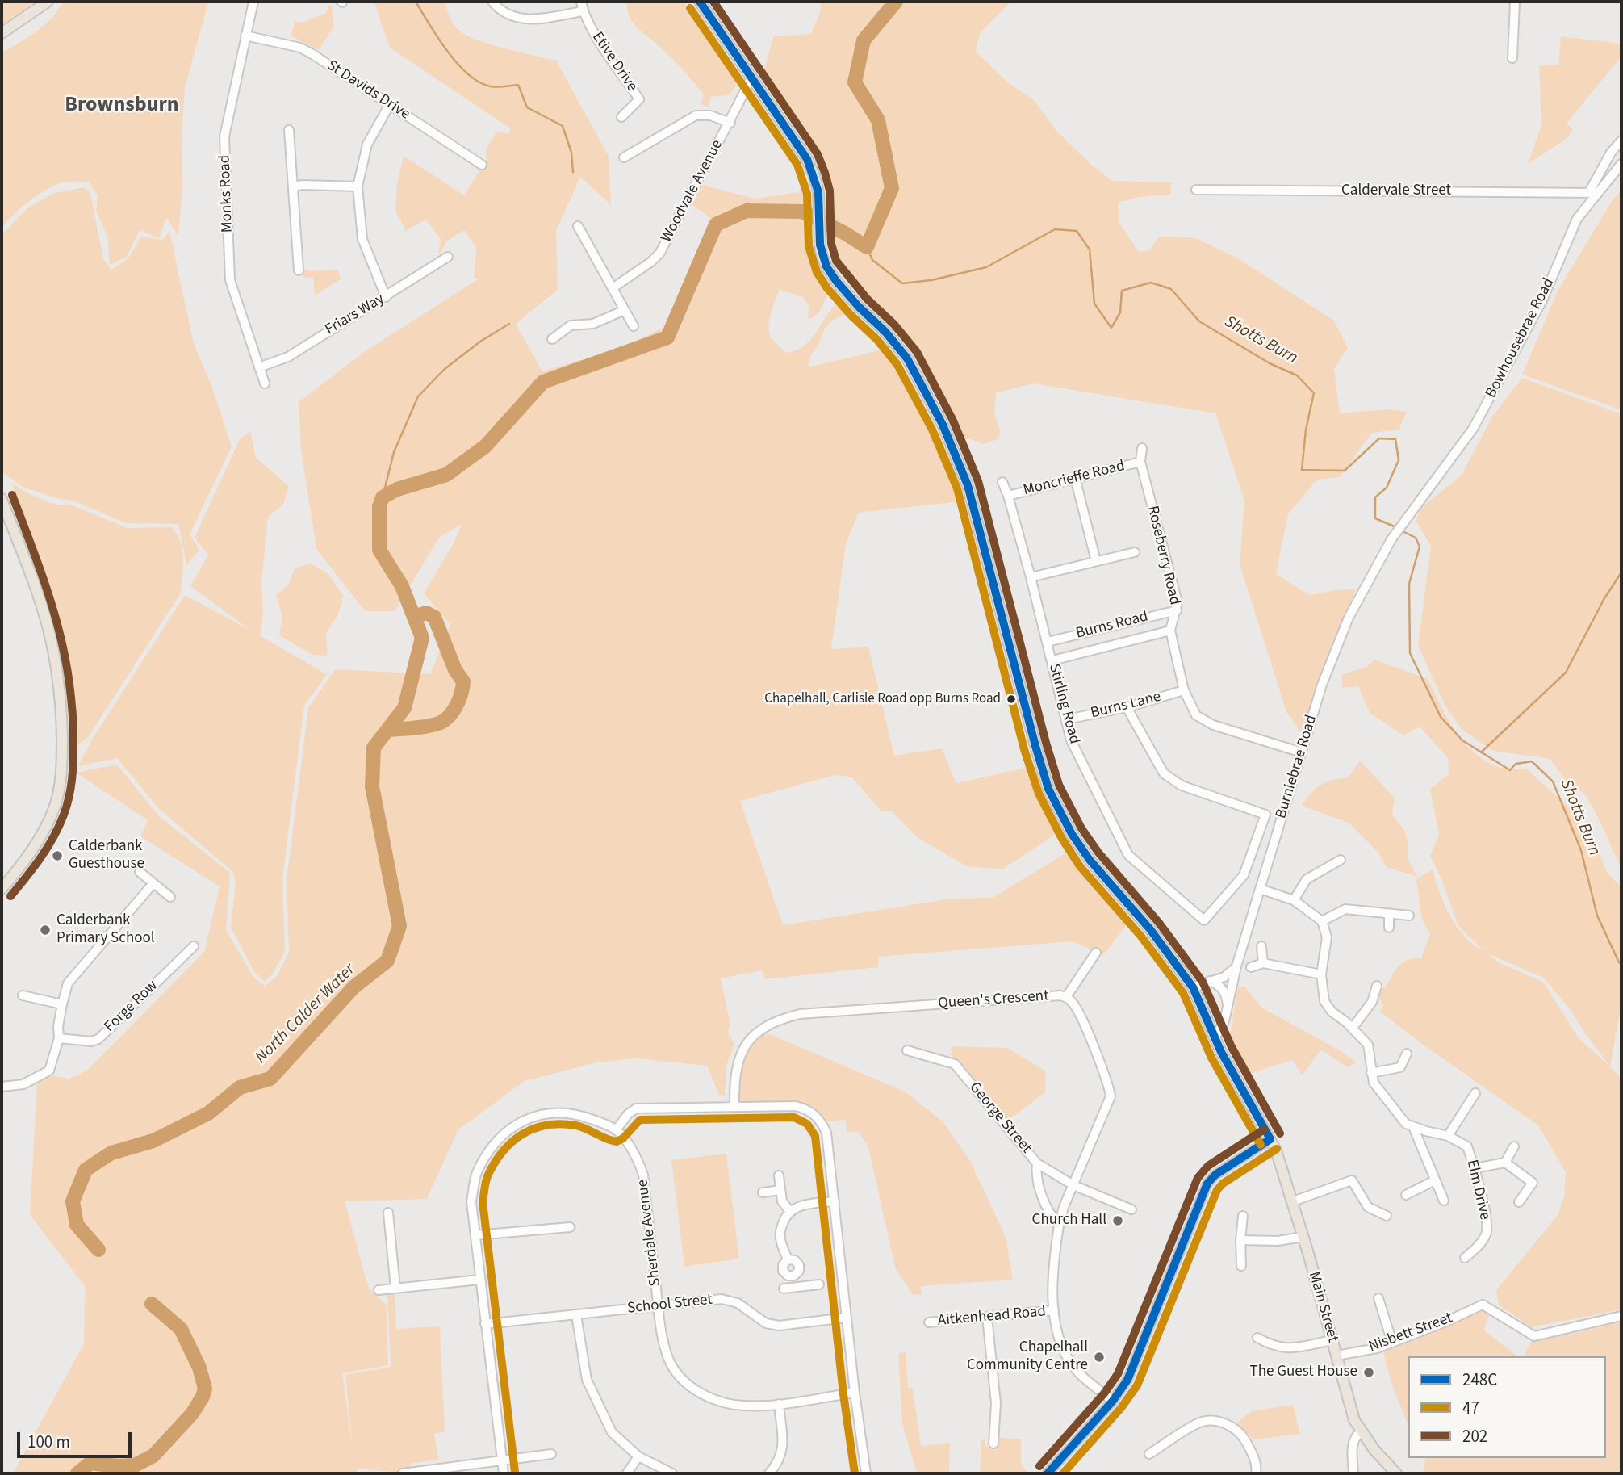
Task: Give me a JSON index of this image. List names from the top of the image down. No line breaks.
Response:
{"streets":{"main road":["Main Street"],"street":["Etive Drive","St Davids Drive","Woodvale Avenue","Caldervale Street","Monks Road","Friars Way","Bowhousebrae Road","Moncrieffe Road","Roseberry Road","Burns Road","Stirling Road","Burns Lane","Burniebrae Road","Queen's Crescent","Forge Row","George Street","Elm Drive","Sherdale Avenue","School Street","Aitkenhead Road","Nisbett Street"]},"crossings":[["St Davids Drive","Monks Road"],["Woodvale Avenue","Main Street"],["Caldervale Street","Bowhousebrae Road"],["Monks Road","Friars Way"],["Bowhousebrae Road","Burniebrae Road"],["Moncrieffe Road","Roseberry Road"],["Moncrieffe Road","Stirling Road"],["Roseberry Road","Burns Road"],["Burns Road","Stirling Road"],["Stirling Road","Burns Lane"],["Burniebrae Road","Main Street"],["Queen's Crescent","George Street"],["Sherdale Avenue","School Street"],["Main Street","Nisbett Street"]],"districts":["Brownsburn"],"water":["Shotts Burn","North Calder Water"],"places":["Chapelhall, Carlisle Road opp Burns Road","Calderbank Guesthouse","Calderbank Primary School","Church Hall","Chapelhall Community Centre","The Guest House"],"lines":["transit line 248C","transit line 202","transit line 47"],"legend":["248C","47","202"],"scale_bar":"100 m"}
